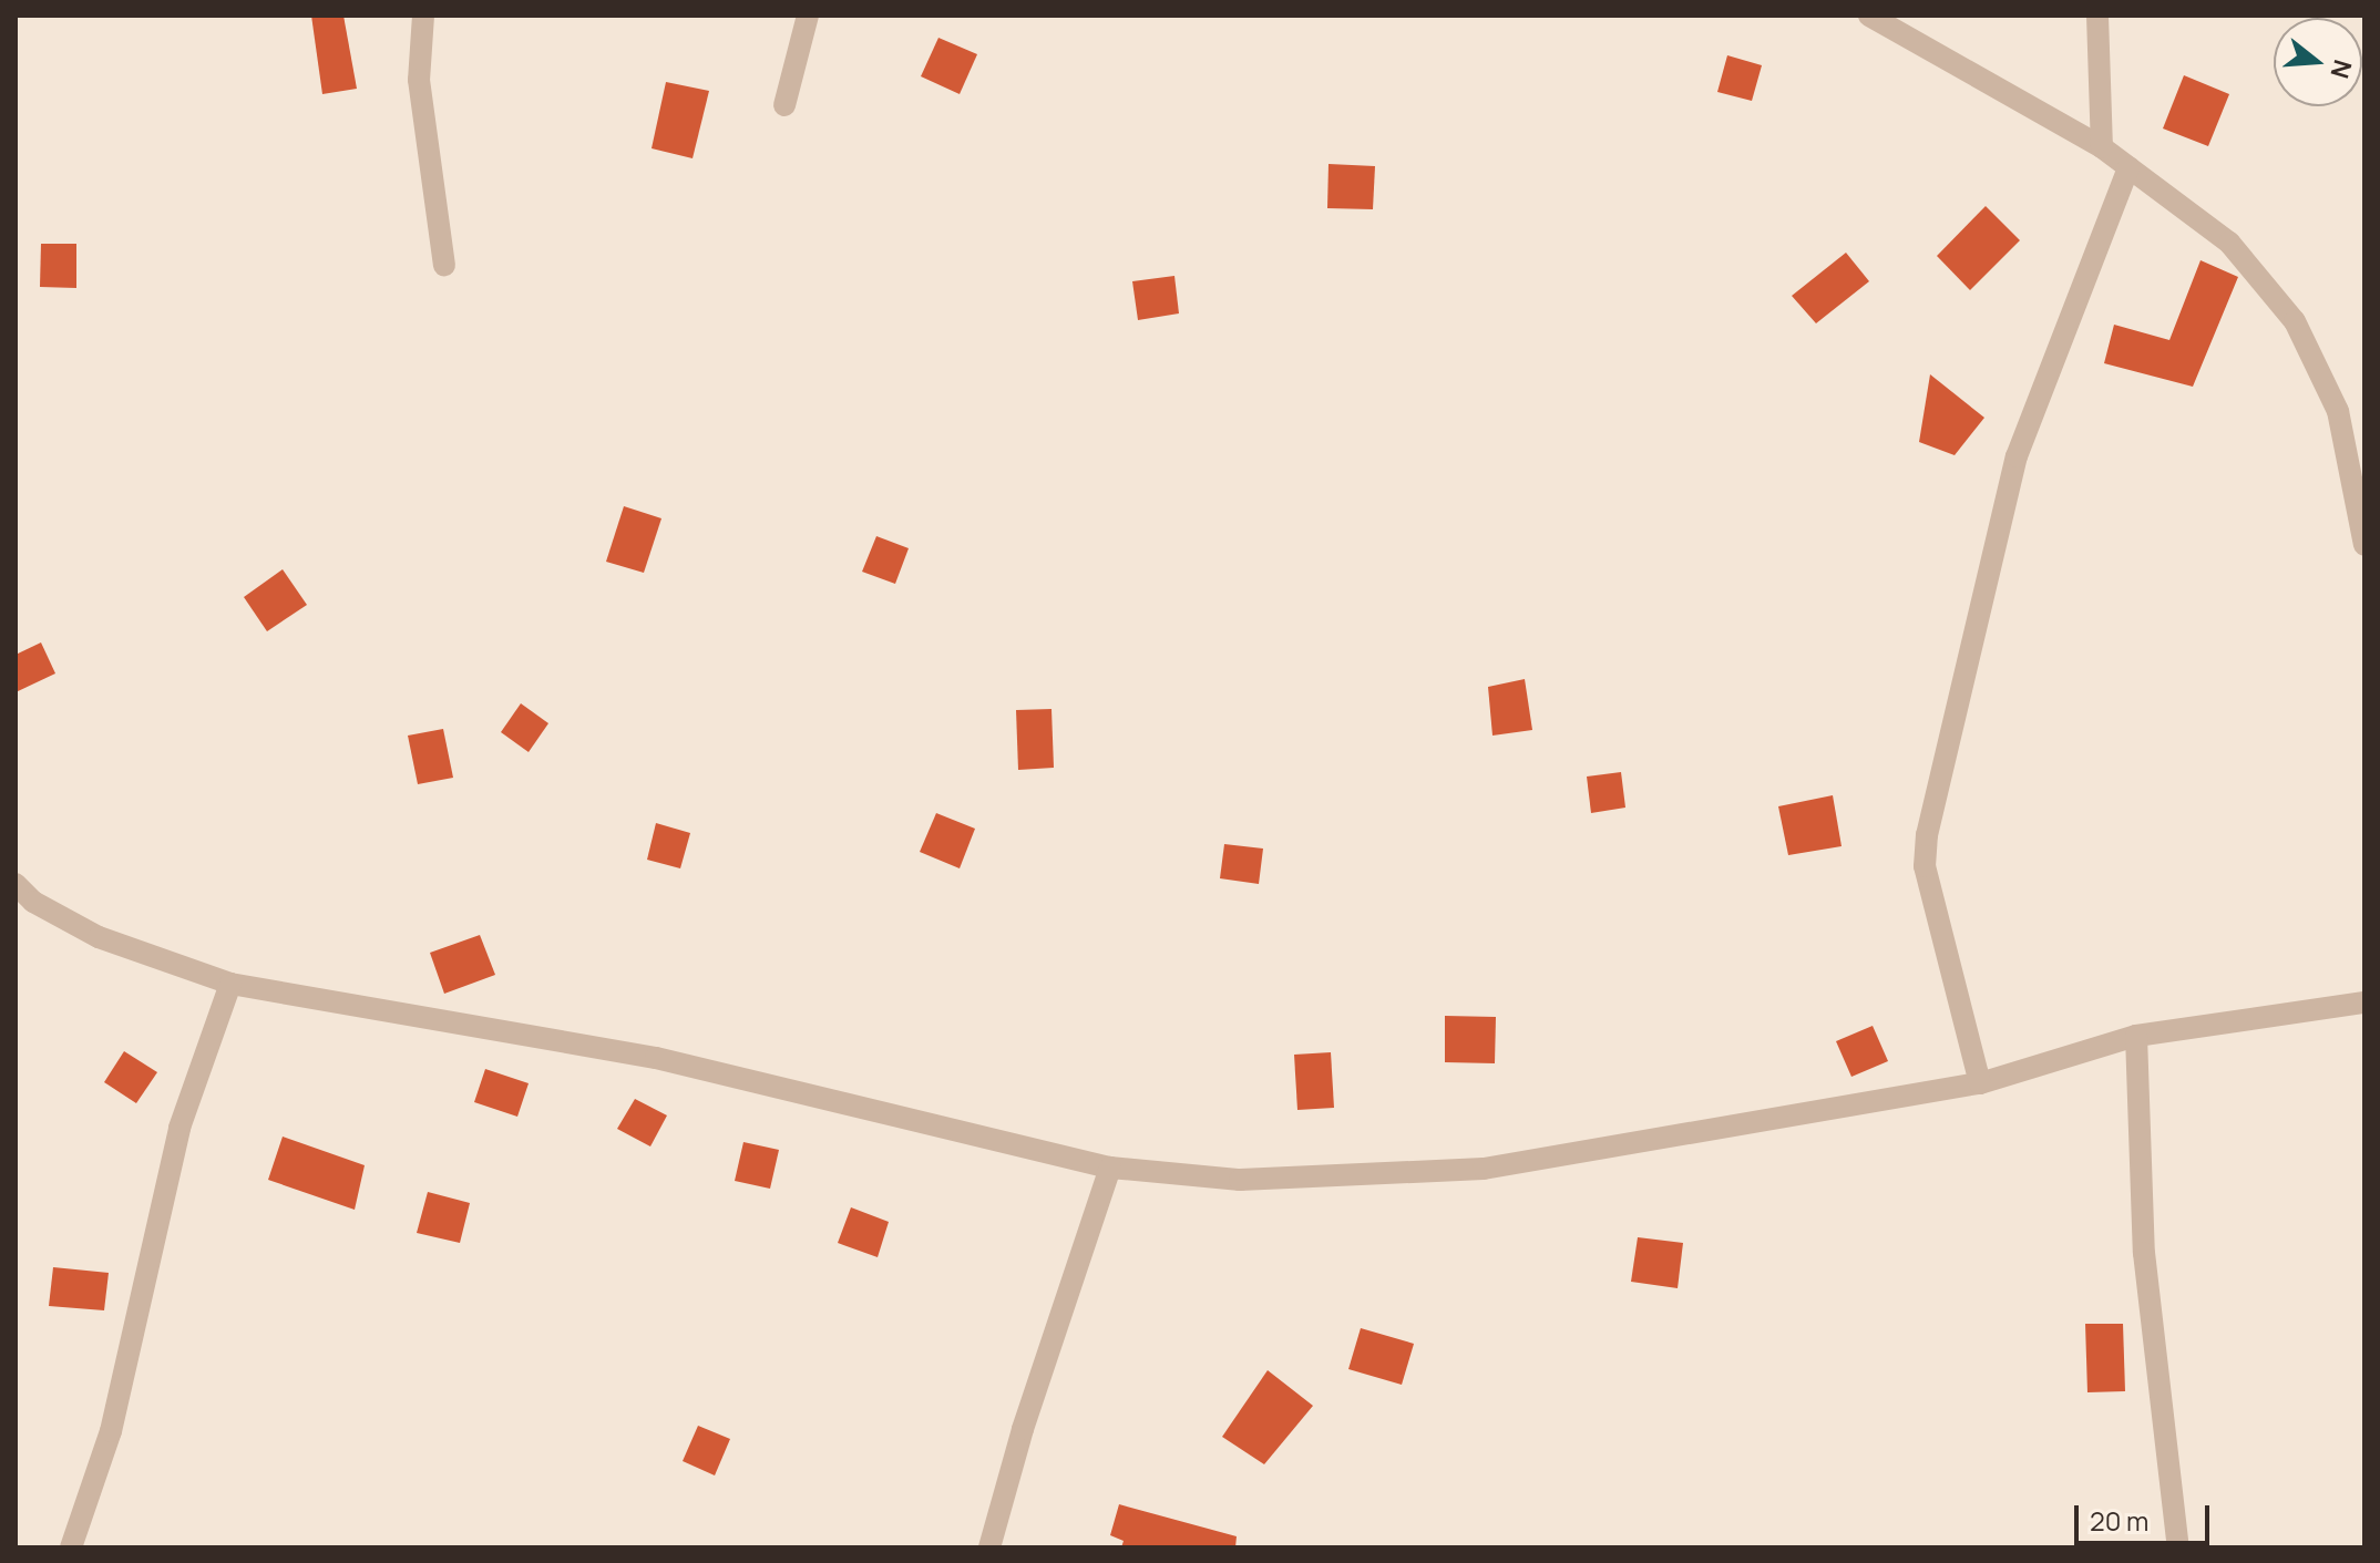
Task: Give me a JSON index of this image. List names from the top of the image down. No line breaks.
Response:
{"scale_bar":"20 m","north":"right"}
